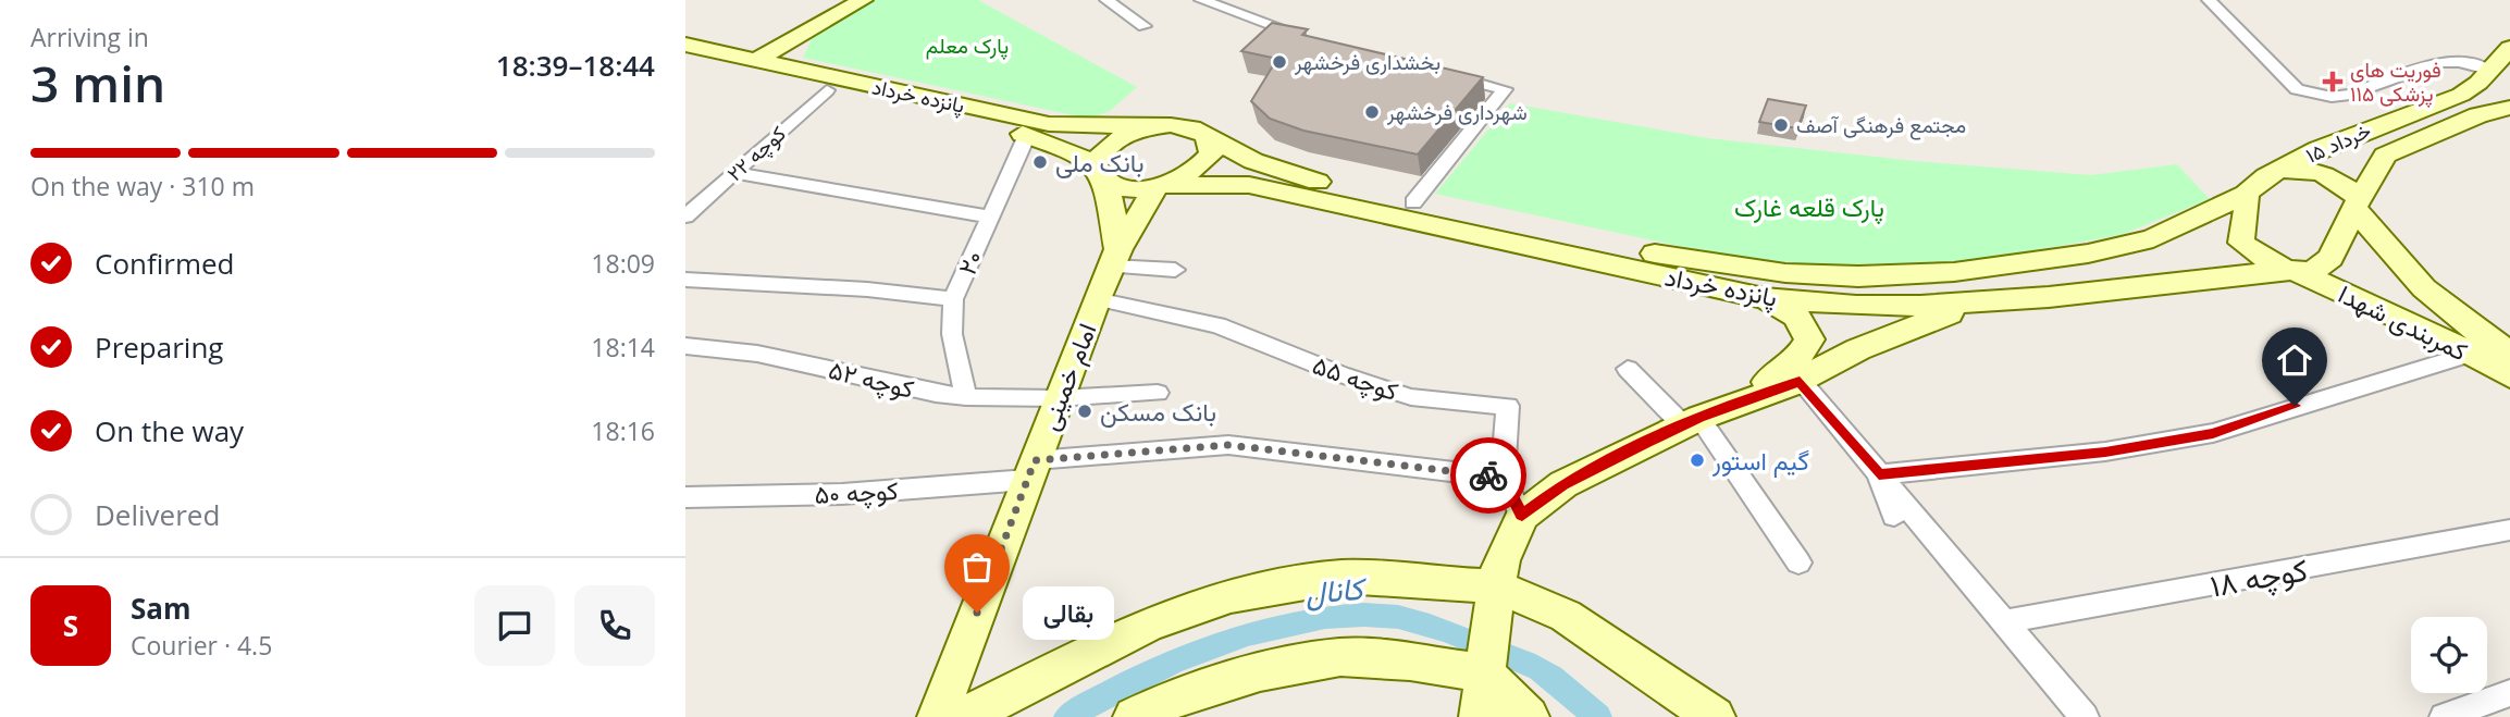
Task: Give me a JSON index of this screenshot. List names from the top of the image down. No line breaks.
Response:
{"streets":{"main road":["پانزده خرداد","۱۵ خرداد","کمربندی شهدا","امام خمینی"],"street":["کوچه ۲۲","۲۰","کوچه ۵۵","کوچه ۵۲","کوچه ۵۰","کوچه ۱۸"]},"crossings":[["پانزده خرداد","۱۵ خرداد"],["پانزده خرداد","کوچه ۲۲"],["پانزده خرداد","۲۰"],["پانزده خرداد","کمربندی شهدا"],["پانزده خرداد","امام خمینی"],["۱۵ خرداد","کمربندی شهدا"],["۲۰","کوچه ۵۲"],["امام خمینی","کوچه ۵۵"],["امام خمینی","کوچه ۵۲"],["امام خمینی","کوچه ۵۰"],["کوچه ۵۵","کوچه ۵۰"]],"water":["کانال"],"parks":["پارک معلم","پارک قلعه غارک"],"places":{"other":["بخشداری فرخشهر","شهرداری فرخشهر","مجتمع فرهنگی آصف","بانک ملی","بانک مسکن","گیم استور","بقالی"],"health":["فوریت های پزشکی ۱۱۵"]},"page":{"heading":["3 min","Arriving in","18:39–18:44"],"panel":["Sam","Courier · 4.5"],"bar":"On the way · 310 m","list":[["Confirmed","18:09"],["Preparing","18:14"],["On the way","18:16"],"Delivered"],"round":"S","bubble":"بقالی"}}
